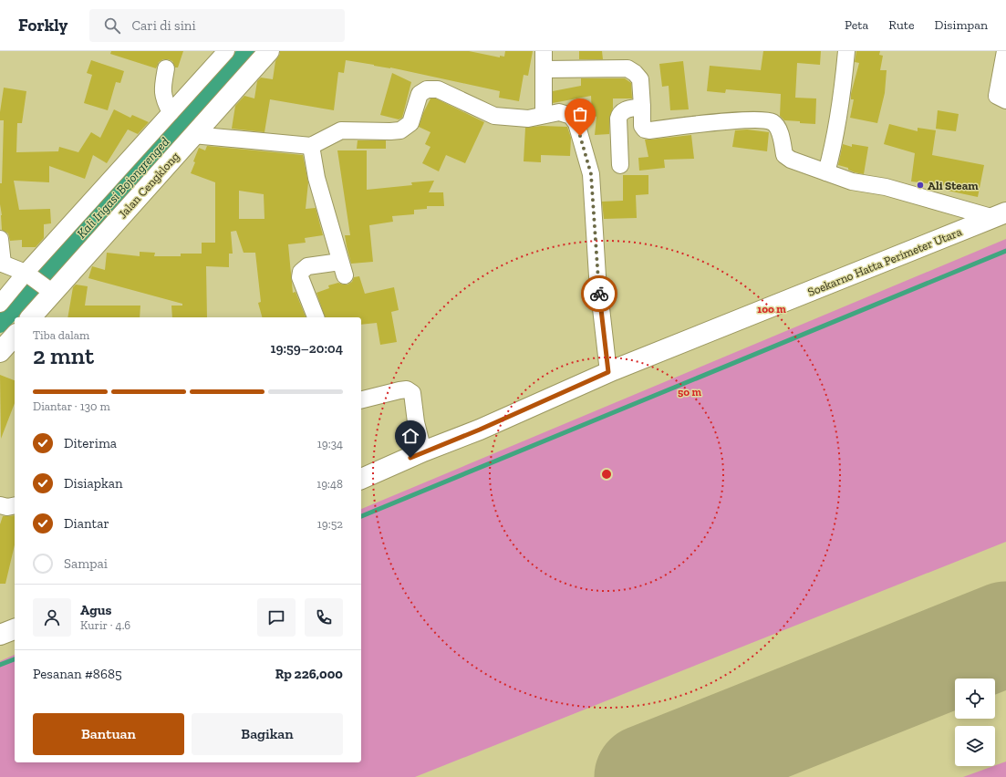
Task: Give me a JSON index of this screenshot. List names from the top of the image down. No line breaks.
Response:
{"streets":{"main road":["Jalan Cengklong","Soekarno Hatta Perimeter Utara"]},"water":["Kali Irigasi Bojongrenged"],"places":["Ali Steam"],"page":{"header":"Forkly","search":"Cari di sini","nav":["Peta","Rute","Disimpan"],"heading":["2 mnt","Tiba dalam","19:59–20:04"],"panel":["Agus","Kurir · 4.6","Pesanan #8685","Rp 226,000"],"bar":"Diantar · 130 m","list":[["Diterima","19:34"],["Disiapkan","19:48"],["Diantar","19:52"],"Sampai"],"buttons":["Bantuan","Bagikan"]},"rings":["100 m","50 m"]}
